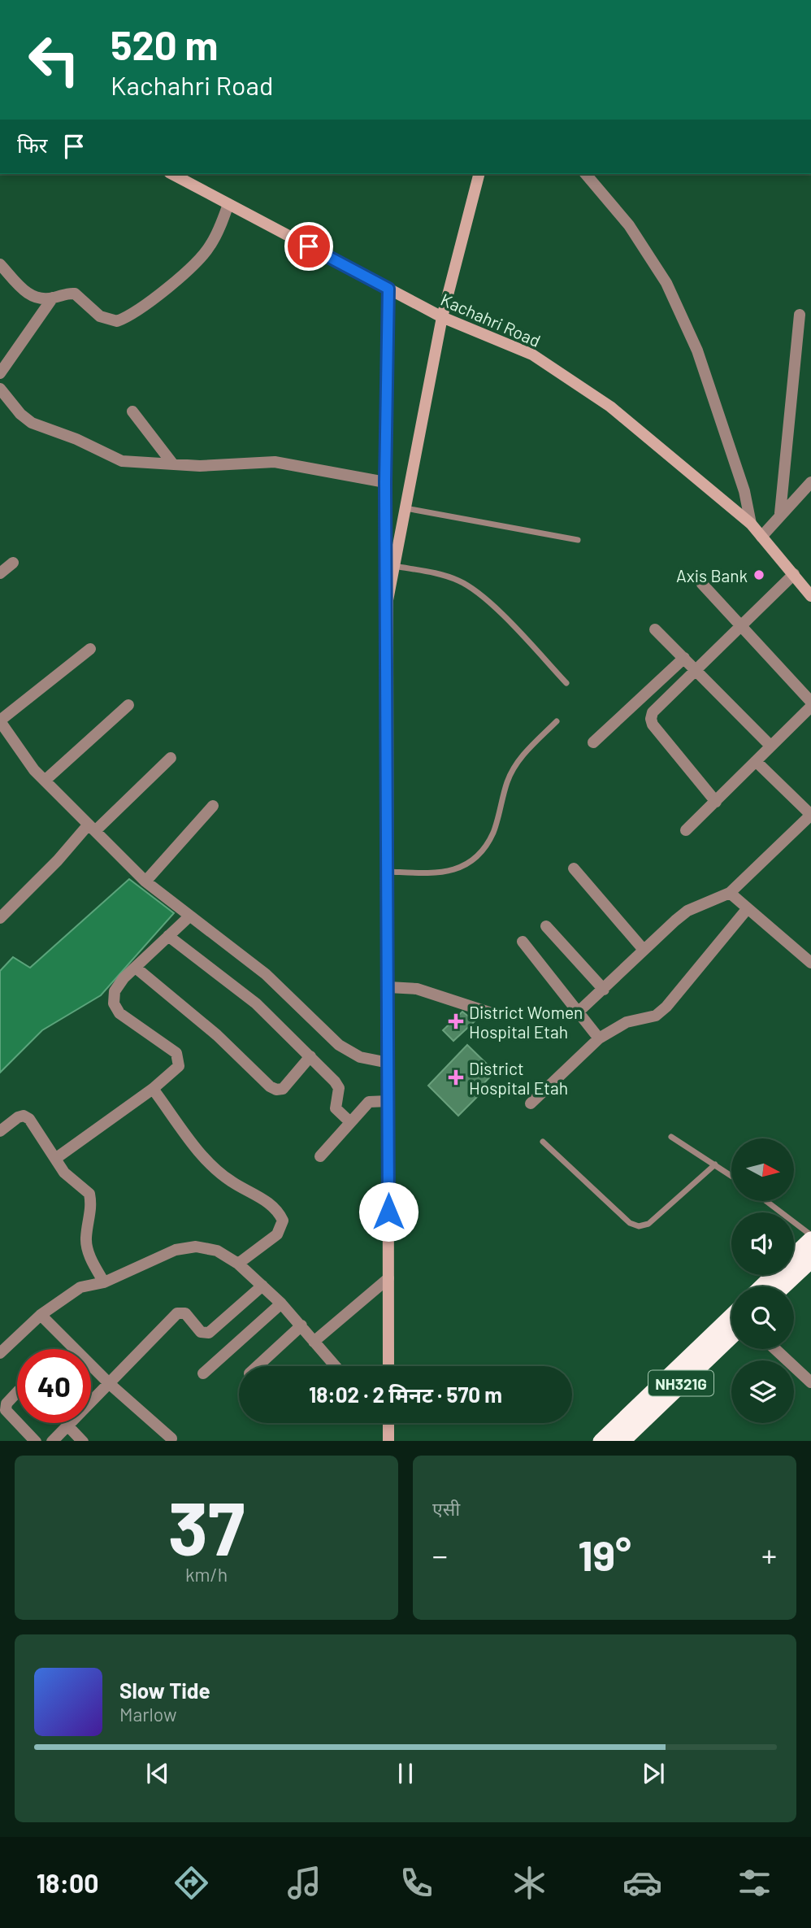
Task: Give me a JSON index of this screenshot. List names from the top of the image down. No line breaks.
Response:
{"streets":{"highway":["NH321G"],"street":["Kachahri Road"]},"places":{"other":["Axis Bank"],"health":["District Women Hospital Etah","District Hospital Etah"]},"north":"right","page":{"turn":["520 m","Kachahri Road"],"then":"फिर","limit":"40","trip":"18:02 · 2 मिनट · 570 m","tile":[["37","km/h"],"एसी"],"heat":["−","19°","+"],"song":["Slow Tide","Marlow"],"tabs":"18:00"}}
